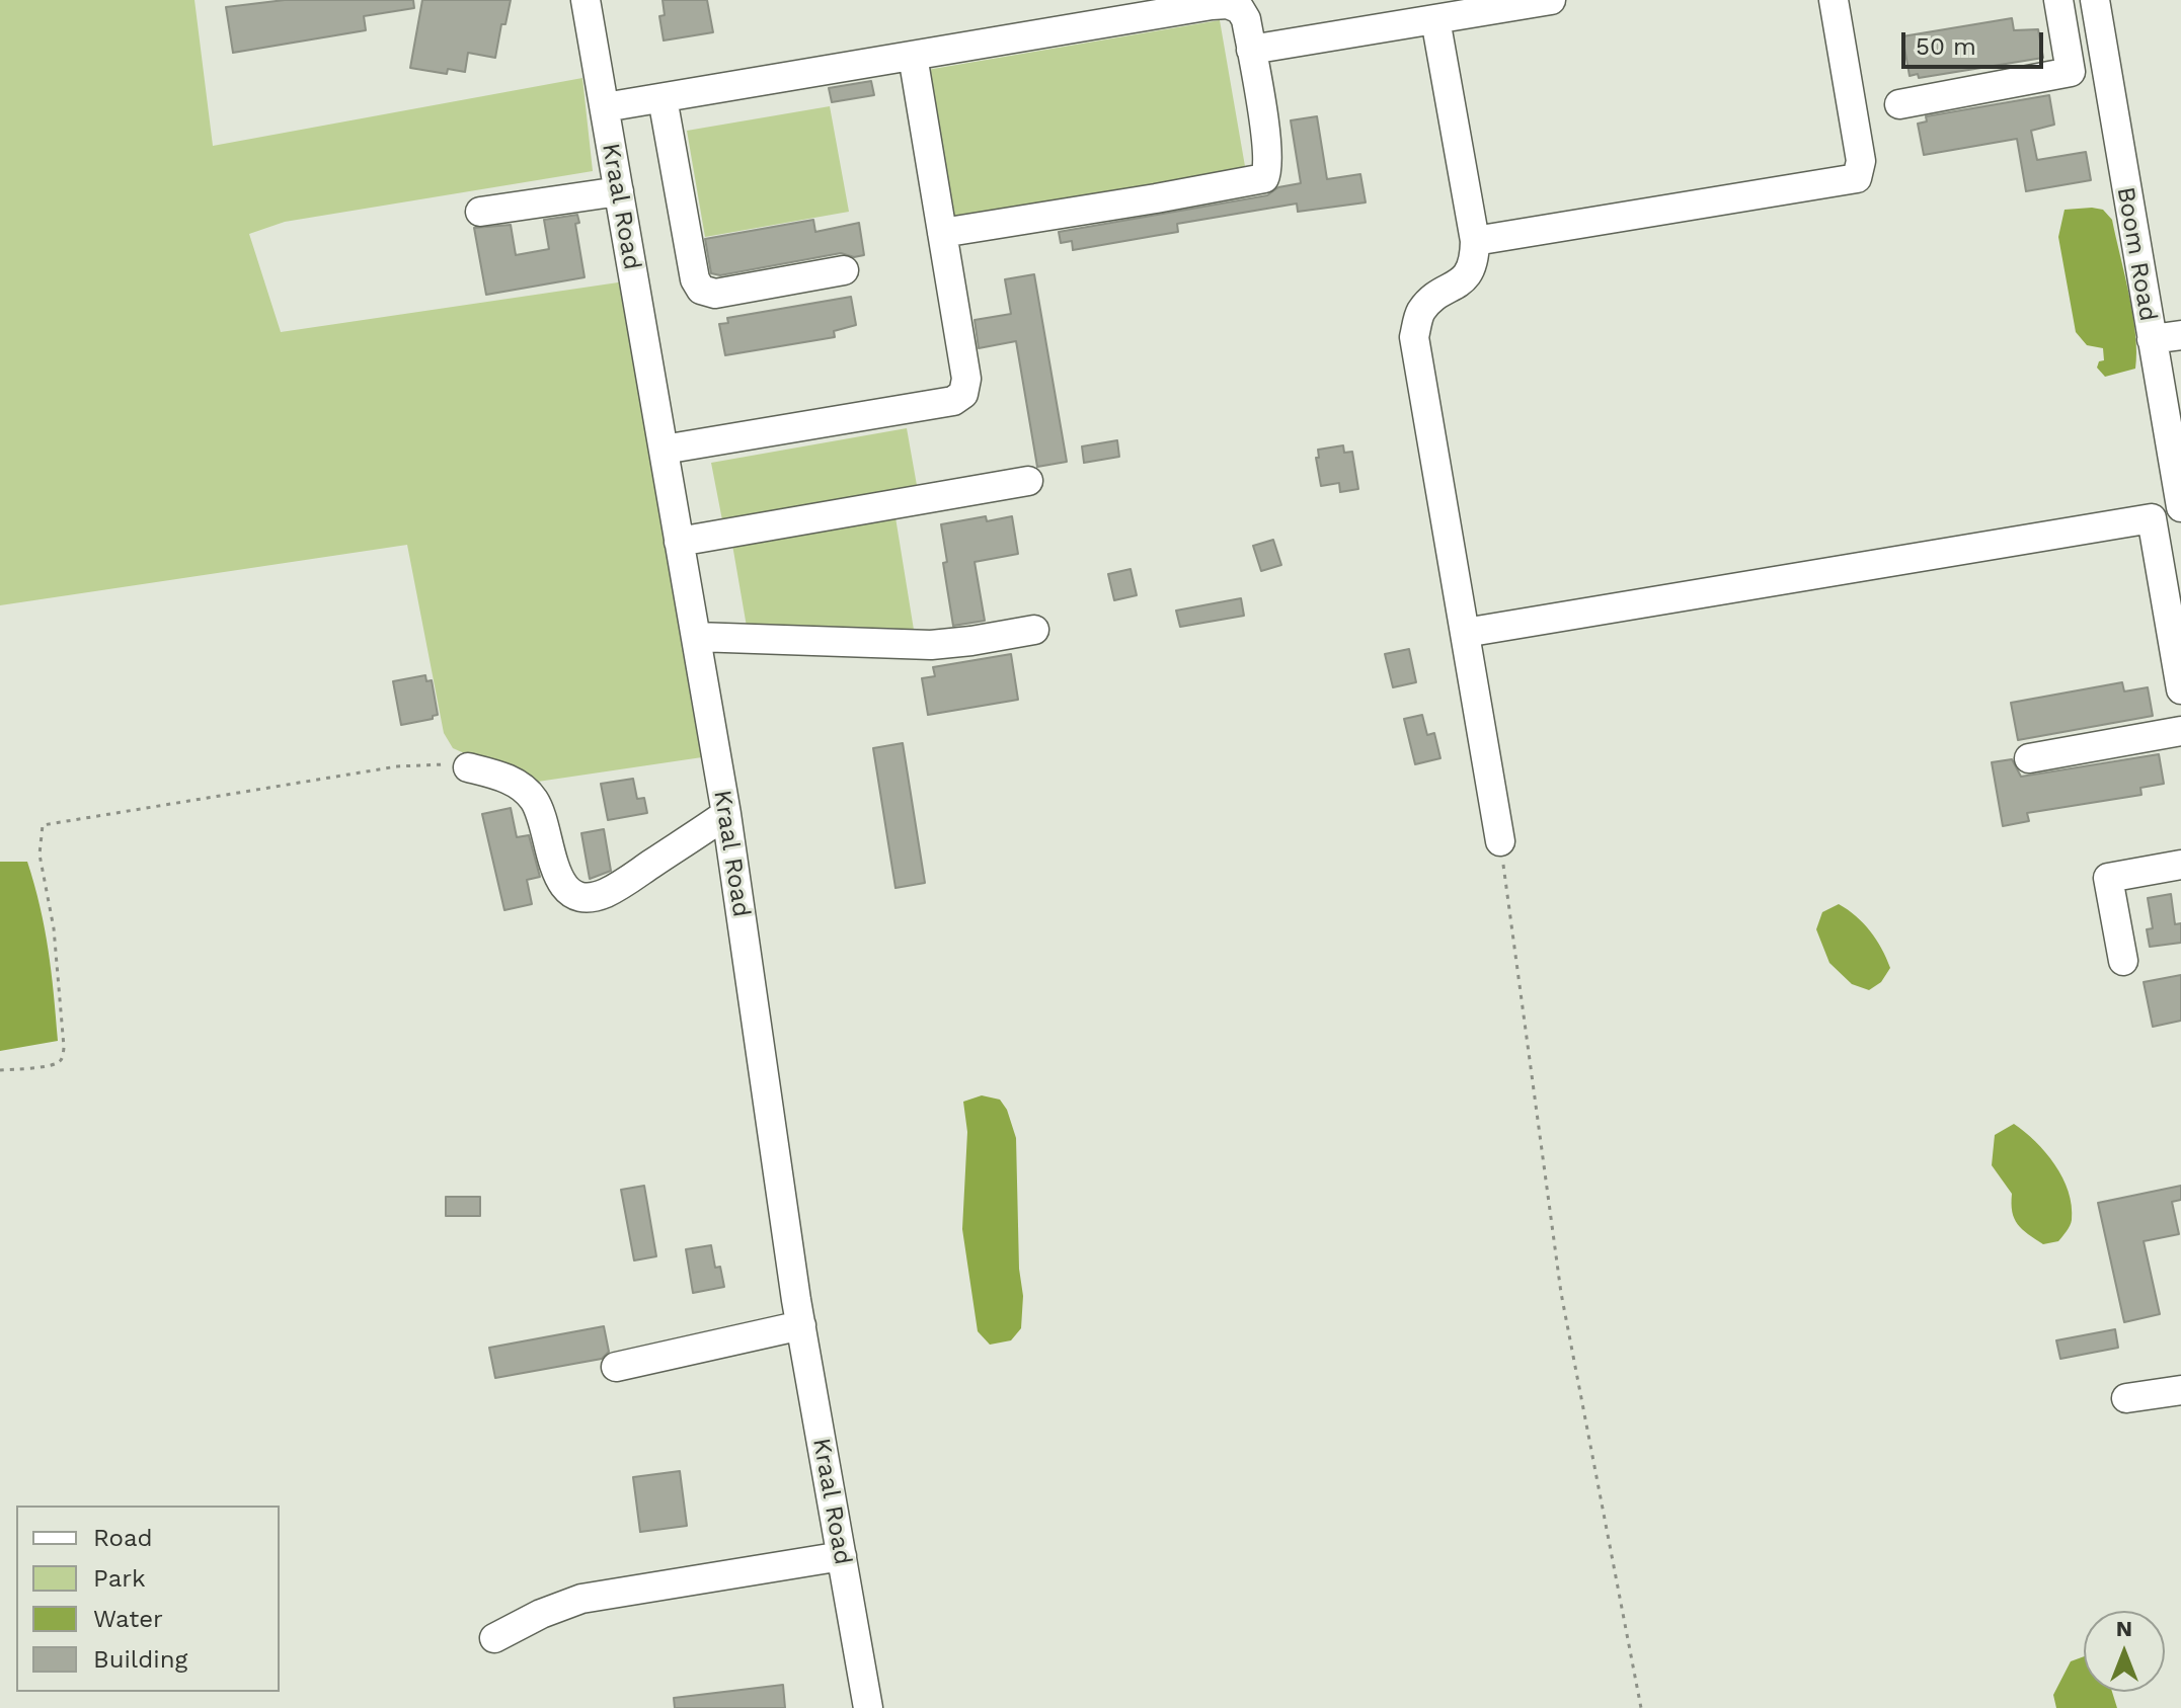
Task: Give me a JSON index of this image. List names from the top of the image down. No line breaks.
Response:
{"streets":{"street":["Kraal Road","Boom Road"]},"legend":["Road","Park","Water","Building"],"scale_bar":"50 m","north":"top"}
